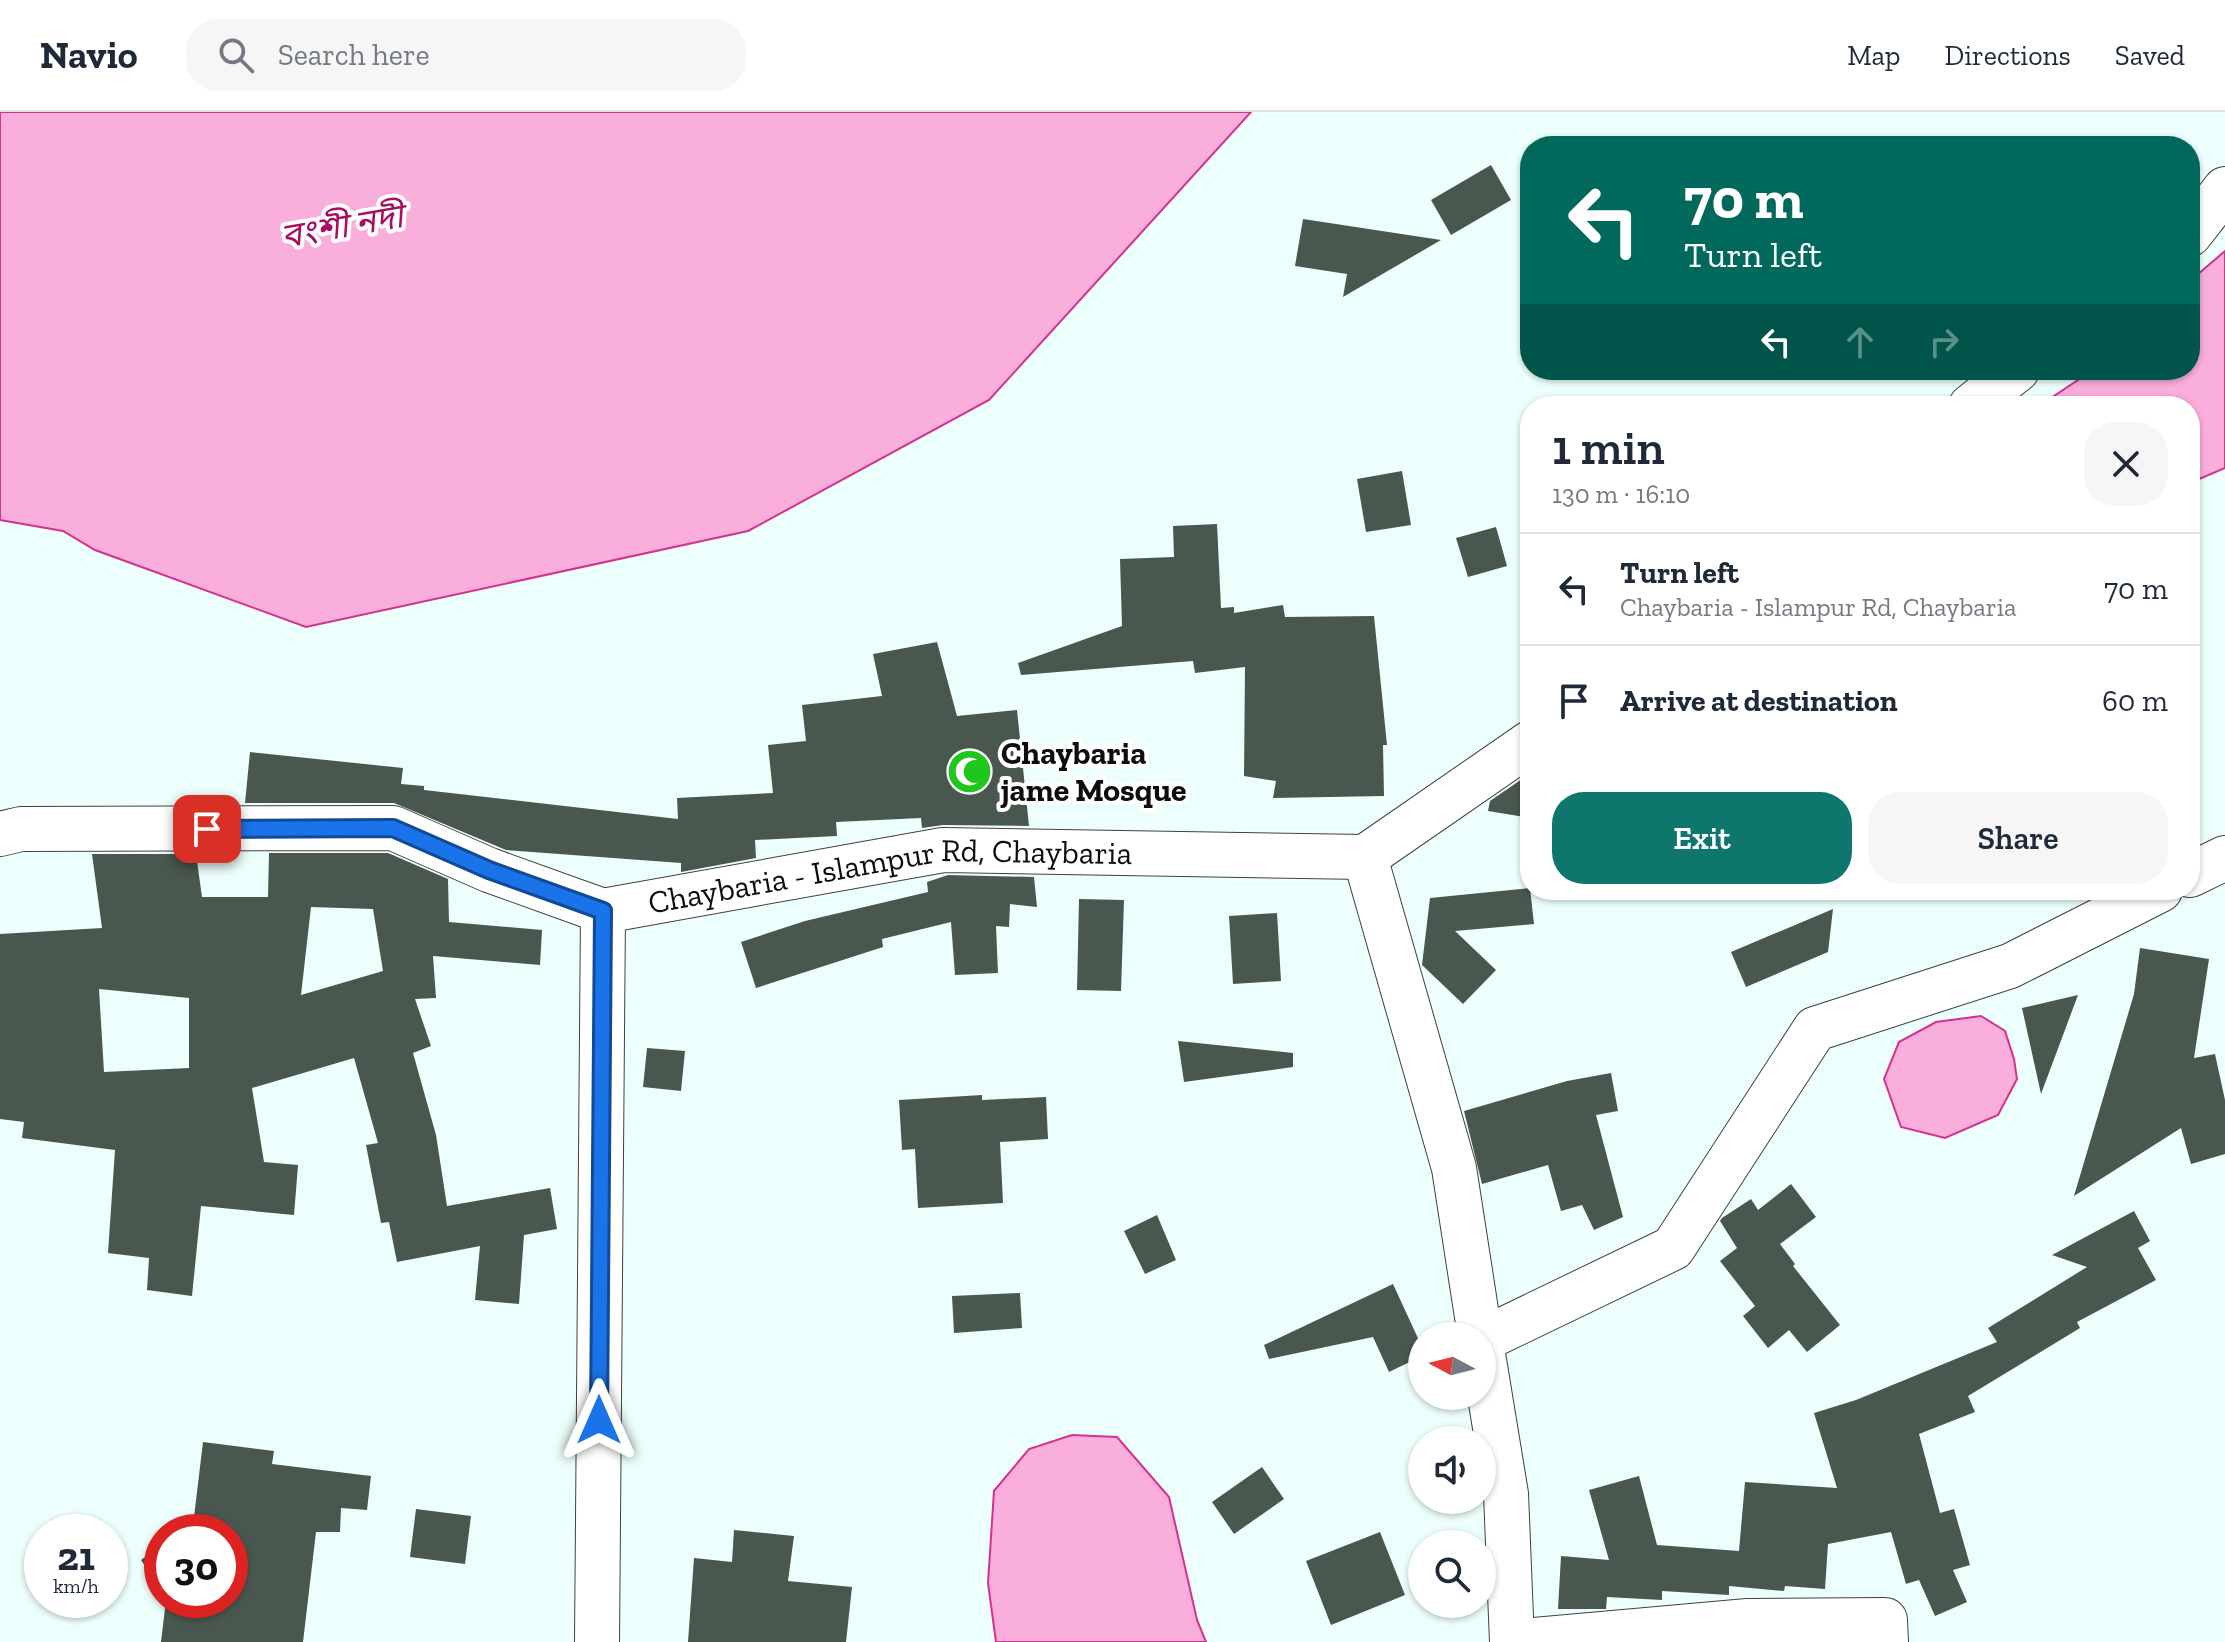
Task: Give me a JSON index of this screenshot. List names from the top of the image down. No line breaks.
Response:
{"streets":{"street":["Chaybaria - Islampur Rd, Chaybaria"]},"water":["বংশী নদী"],"places":{"mosque":["Chaybaria jame Mosque"]},"north":"left","page":{"header":"Navio","search":"Search here","nav":["Map","Directions","Saved"],"turn":["70 m","Turn left"],"heading":["1 min","130 m · 16:10"],"list":[{"name":"Turn left","note":"Chaybaria - Islampur Rd, Chaybaria","value":"70 m"},{"name":"Arrive at destination","value":"60 m"}],"buttons":["Exit","Share"],"speed":"21 km/h","limit":"30"}}
